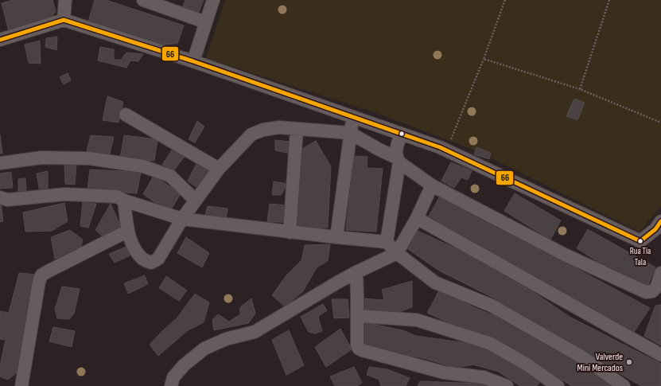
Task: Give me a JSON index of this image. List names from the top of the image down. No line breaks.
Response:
{"places":["Rua Tia Tala","Valverde Mini Mercados"],"lines":["transit line 66"]}
